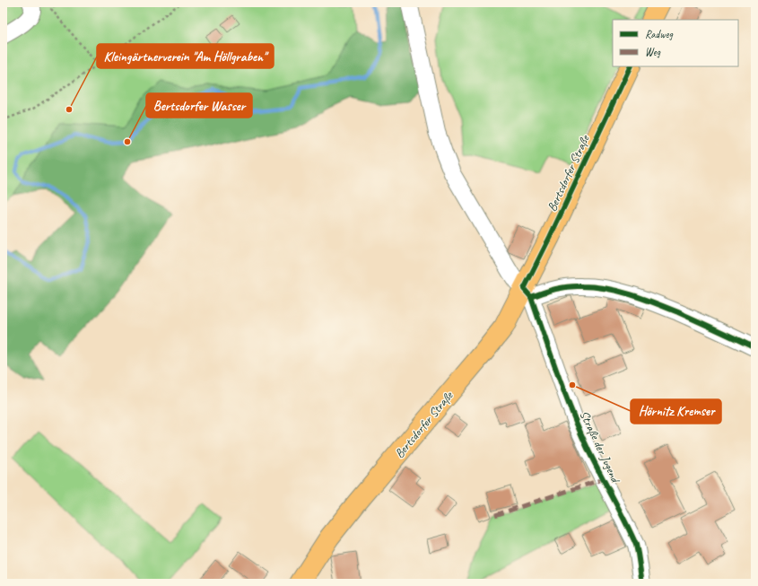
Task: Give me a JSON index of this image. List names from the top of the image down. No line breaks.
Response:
{"streets":{"main road":["Bertsdorfer Straße"],"street":["Straße der Jugend"]},"crossings":[["Bertsdorfer Straße","Straße der Jugend"]],"places":["Kleingärtnerverein \"Am Höllgraben\"","Bertsdorfer Wasser","Hörnitz Kremser"],"legend":["Radweg","Weg"]}
